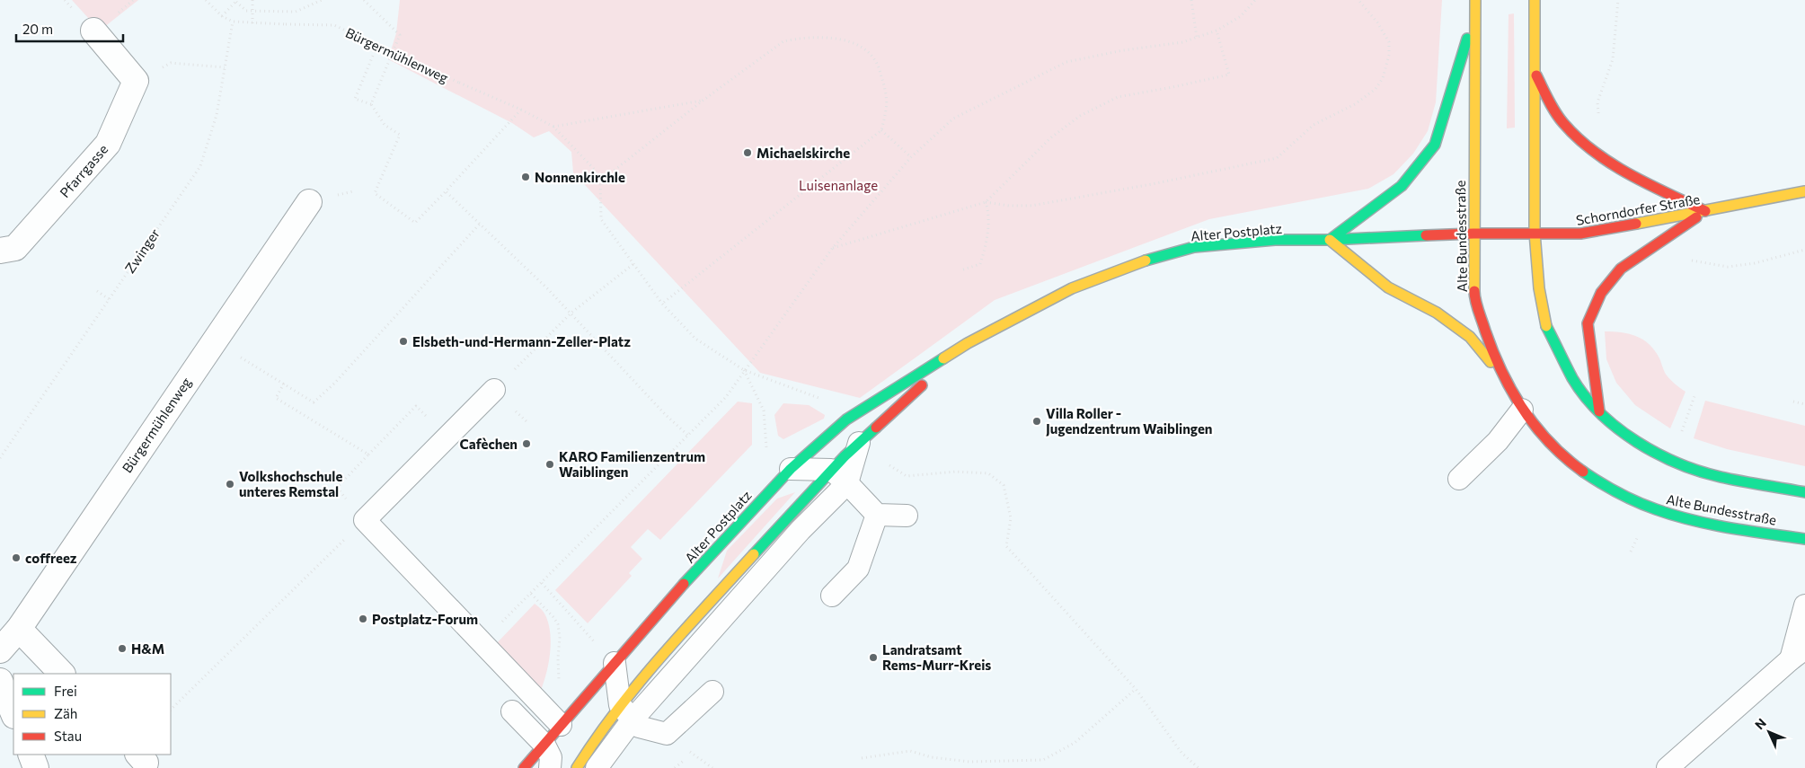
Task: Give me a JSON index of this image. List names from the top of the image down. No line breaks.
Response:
{"streets":{"street":["Bürgermühlenweg","Pfarrgasse","Schorndorfer Straße","Alter Postplatz","Alte Bundesstraße"],"path":["Zwinger"]},"crossings":[["Bürgermühlenweg","Zwinger"],["Schorndorfer Straße","Alter Postplatz"],["Schorndorfer Straße","Alte Bundesstraße"],["Alter Postplatz","Alte Bundesstraße"]],"parks":["Luisenanlage"],"places":["Michaelskirche","Nonnenkirchle","Elsbeth-und-Hermann-Zeller-Platz","Villa Roller - Jugendzentrum Waiblingen","Cafèchen","KARO Familienzentrum Waiblingen","Volkshochschule unteres Remstal","coffreez","Postplatz-Forum","H&M","Landratsamt Rems-Murr-Kreis"],"legend":["Frei","Zäh","Stau"],"scale_bar":"20 m","north":"top left"}
